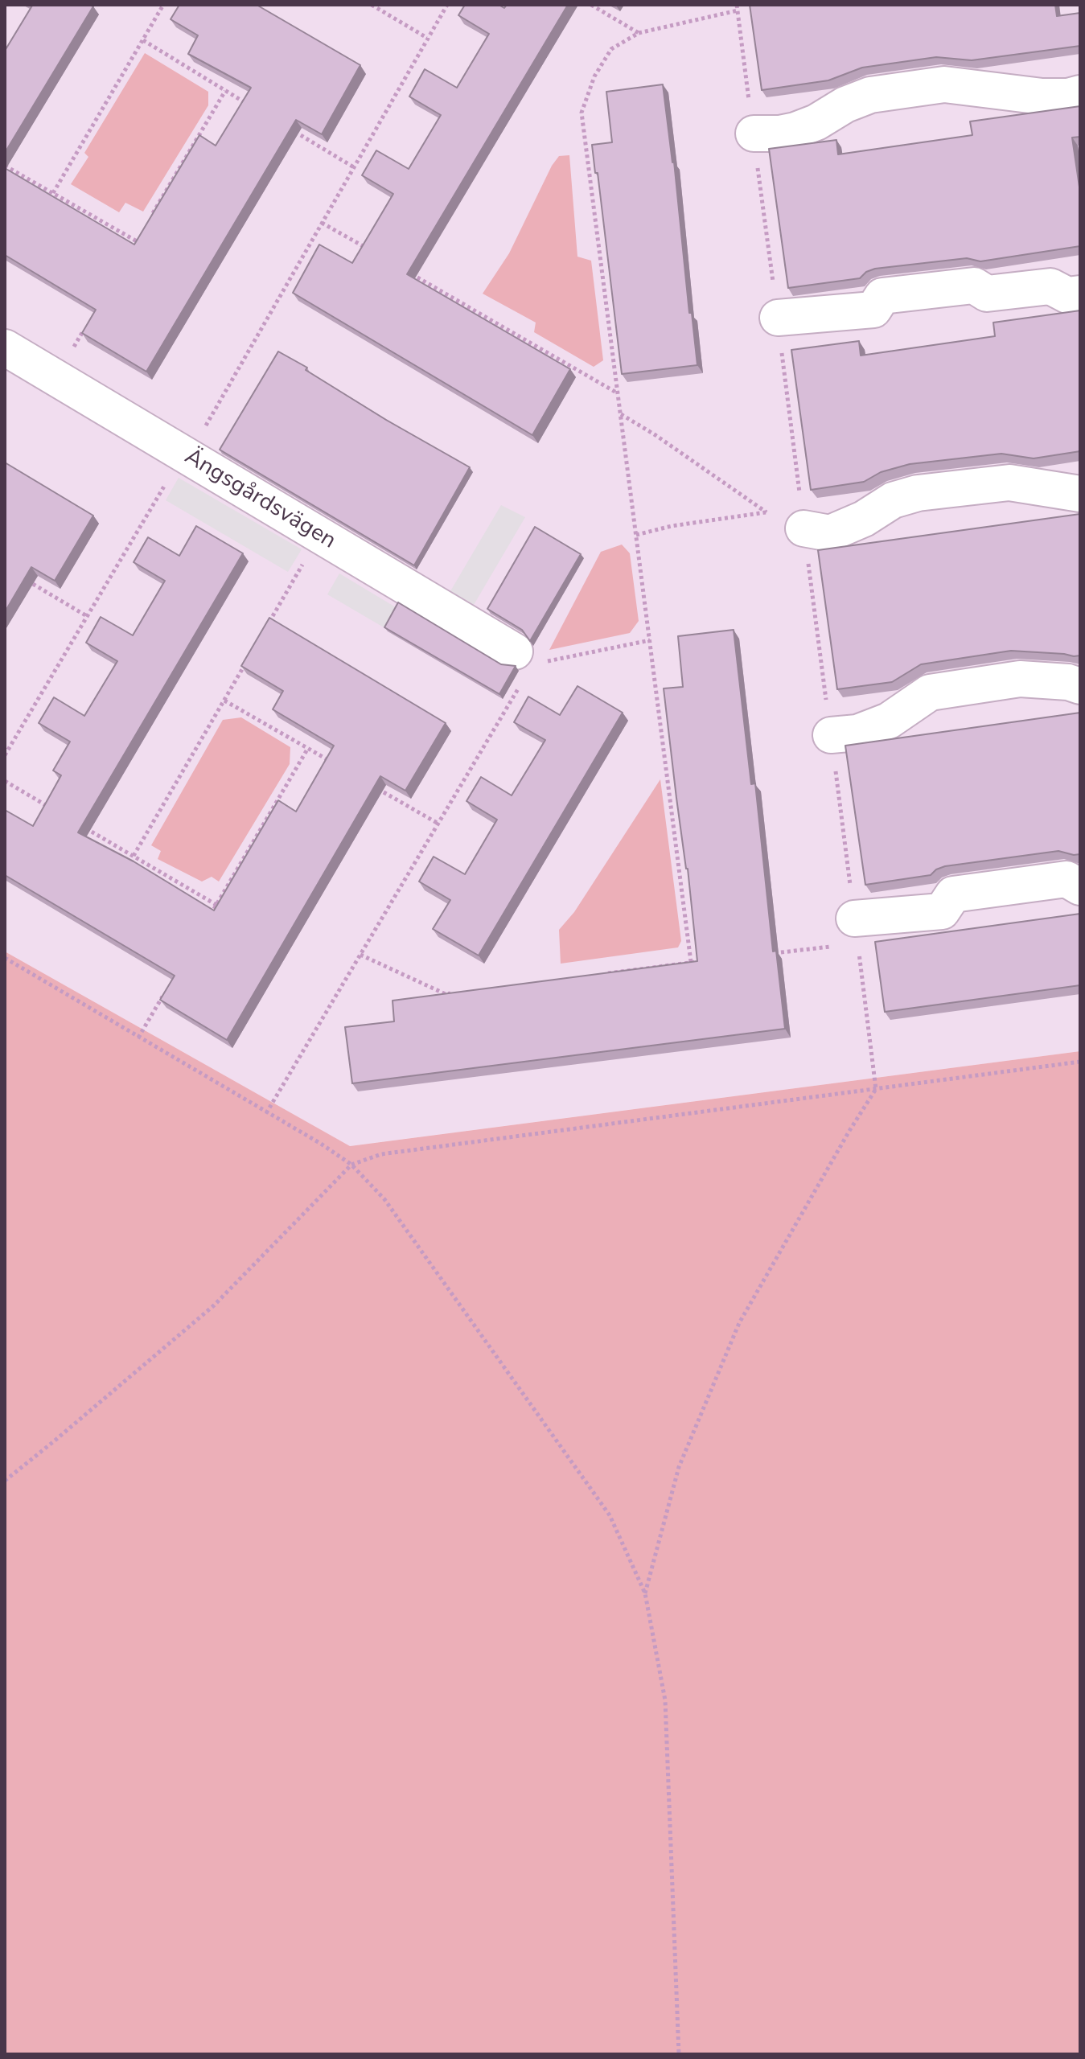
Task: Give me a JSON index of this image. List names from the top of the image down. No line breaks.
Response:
{"streets":{"street":["Ängsgårdsvägen"]}}
